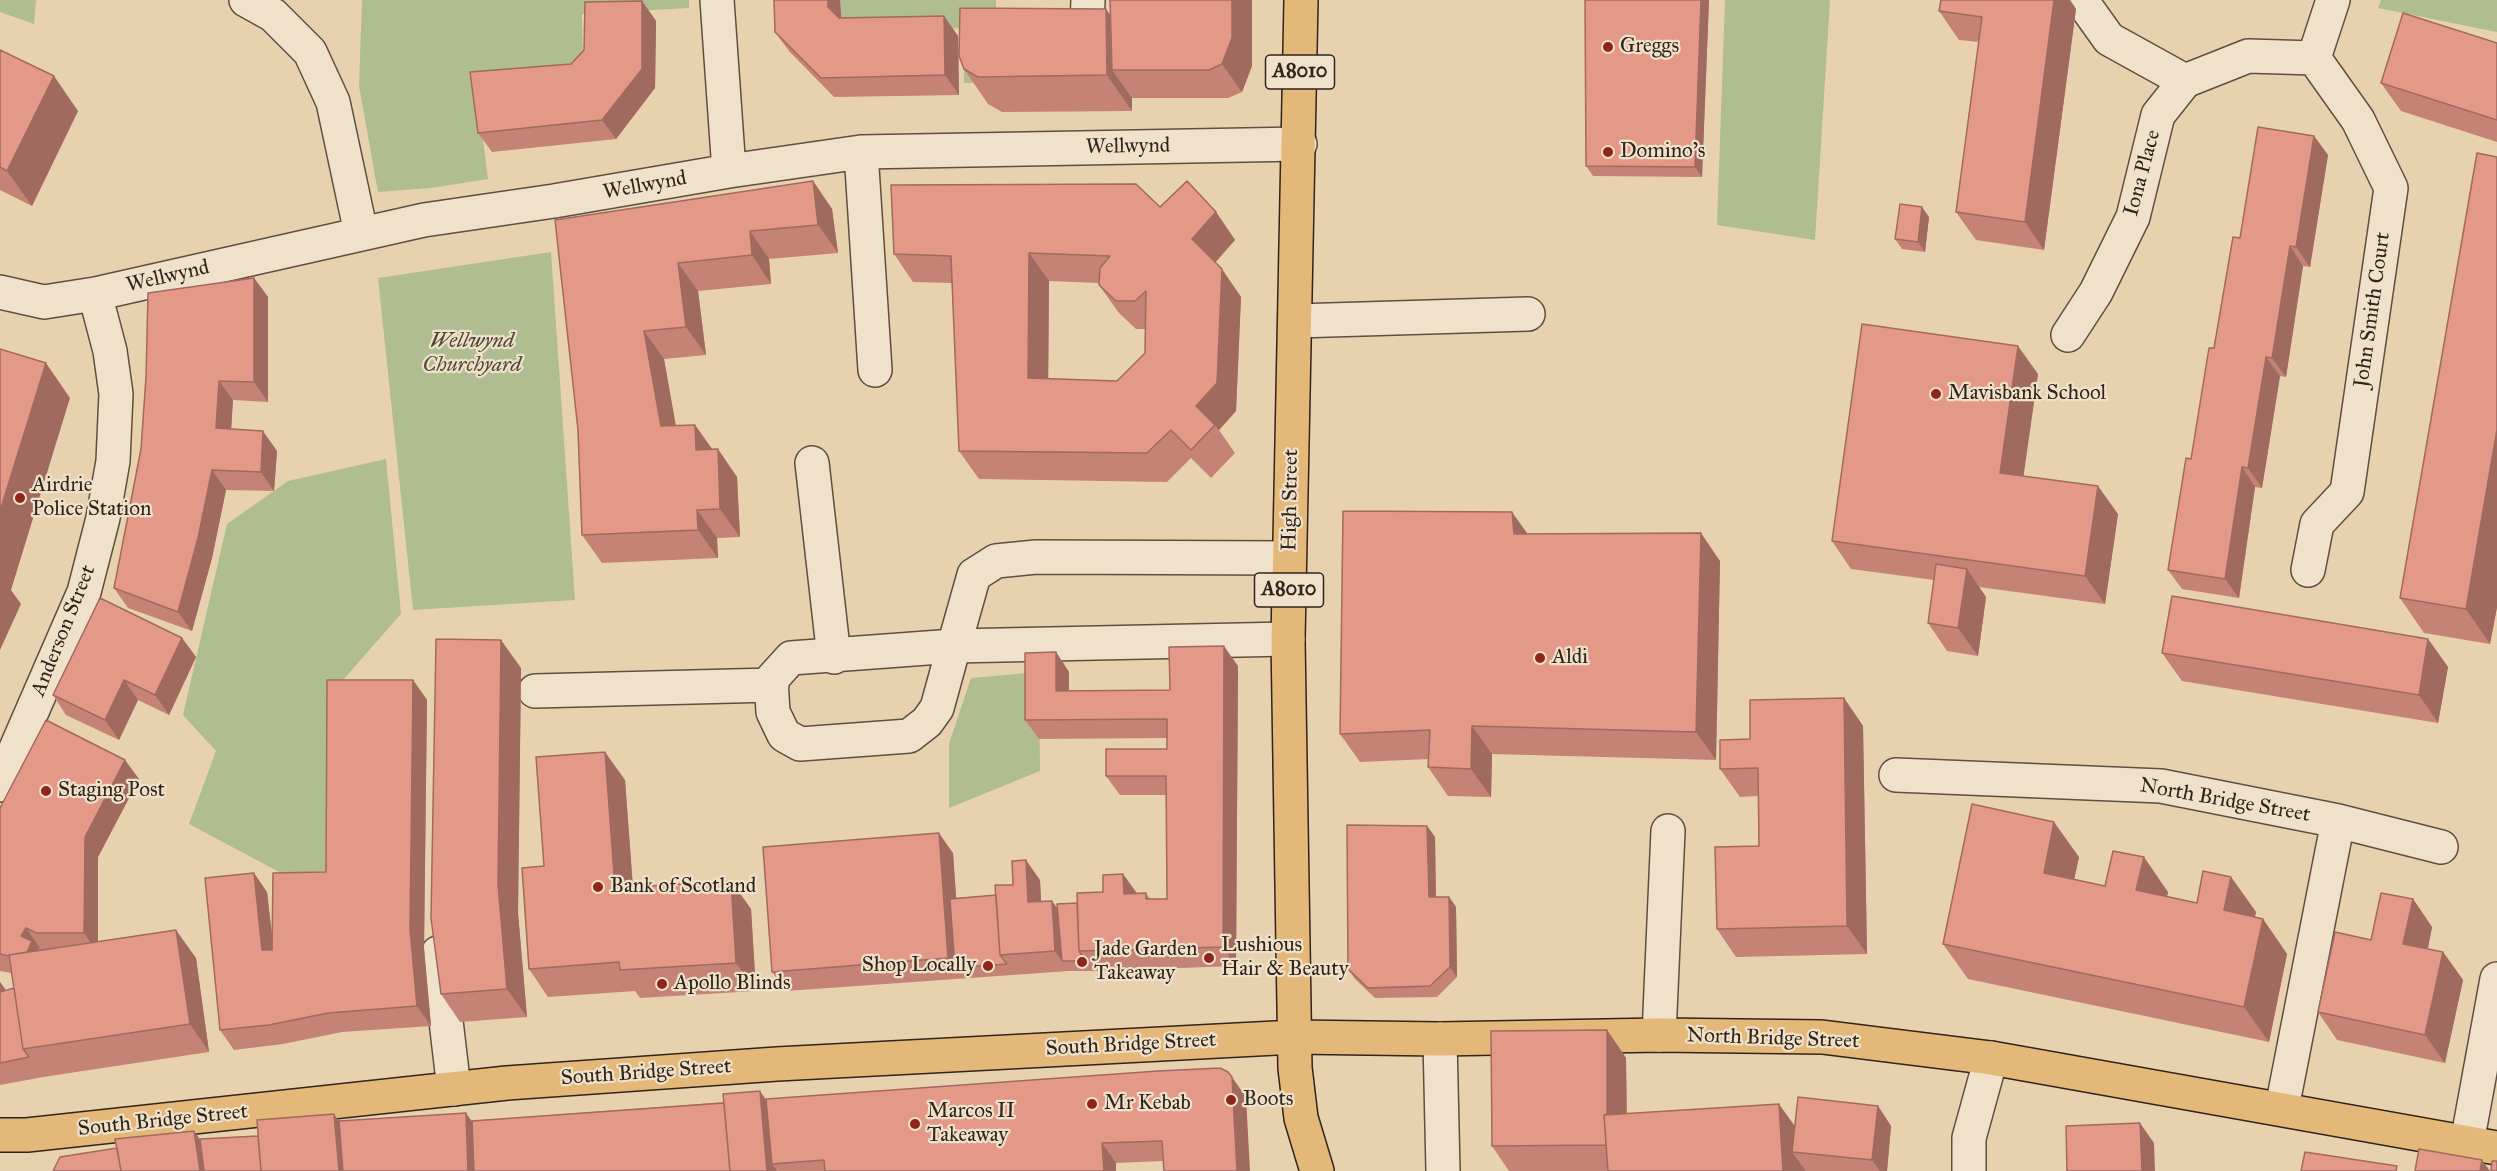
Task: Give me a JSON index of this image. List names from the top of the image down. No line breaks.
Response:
{"streets":{"main road":["A8010","High Street","North Bridge Street","South Bridge Street"],"street":["Wellwynd","Iona Place","John Smith Court","Anderson Street"]},"crossings":[["A8010","High Street"],["A8010","North Bridge Street"],["A8010","South Bridge Street"],["Wellwynd","High Street"],["Wellwynd","Anderson Street"],["High Street","North Bridge Street"],["High Street","South Bridge Street"],["North Bridge Street","South Bridge Street"]],"parks":["Wellwynd Churchyard"],"places":["Greggs","Domino's","Mavisbank School","Airdrie Police Station","Aldi","Staging Post","Bank of Scotland","Lushious Hair & Beauty","Jade Garden Takeaway","Shop Locally","Apollo Blinds","Boots","Mr Kebab","Marcos II Takeaway"]}
